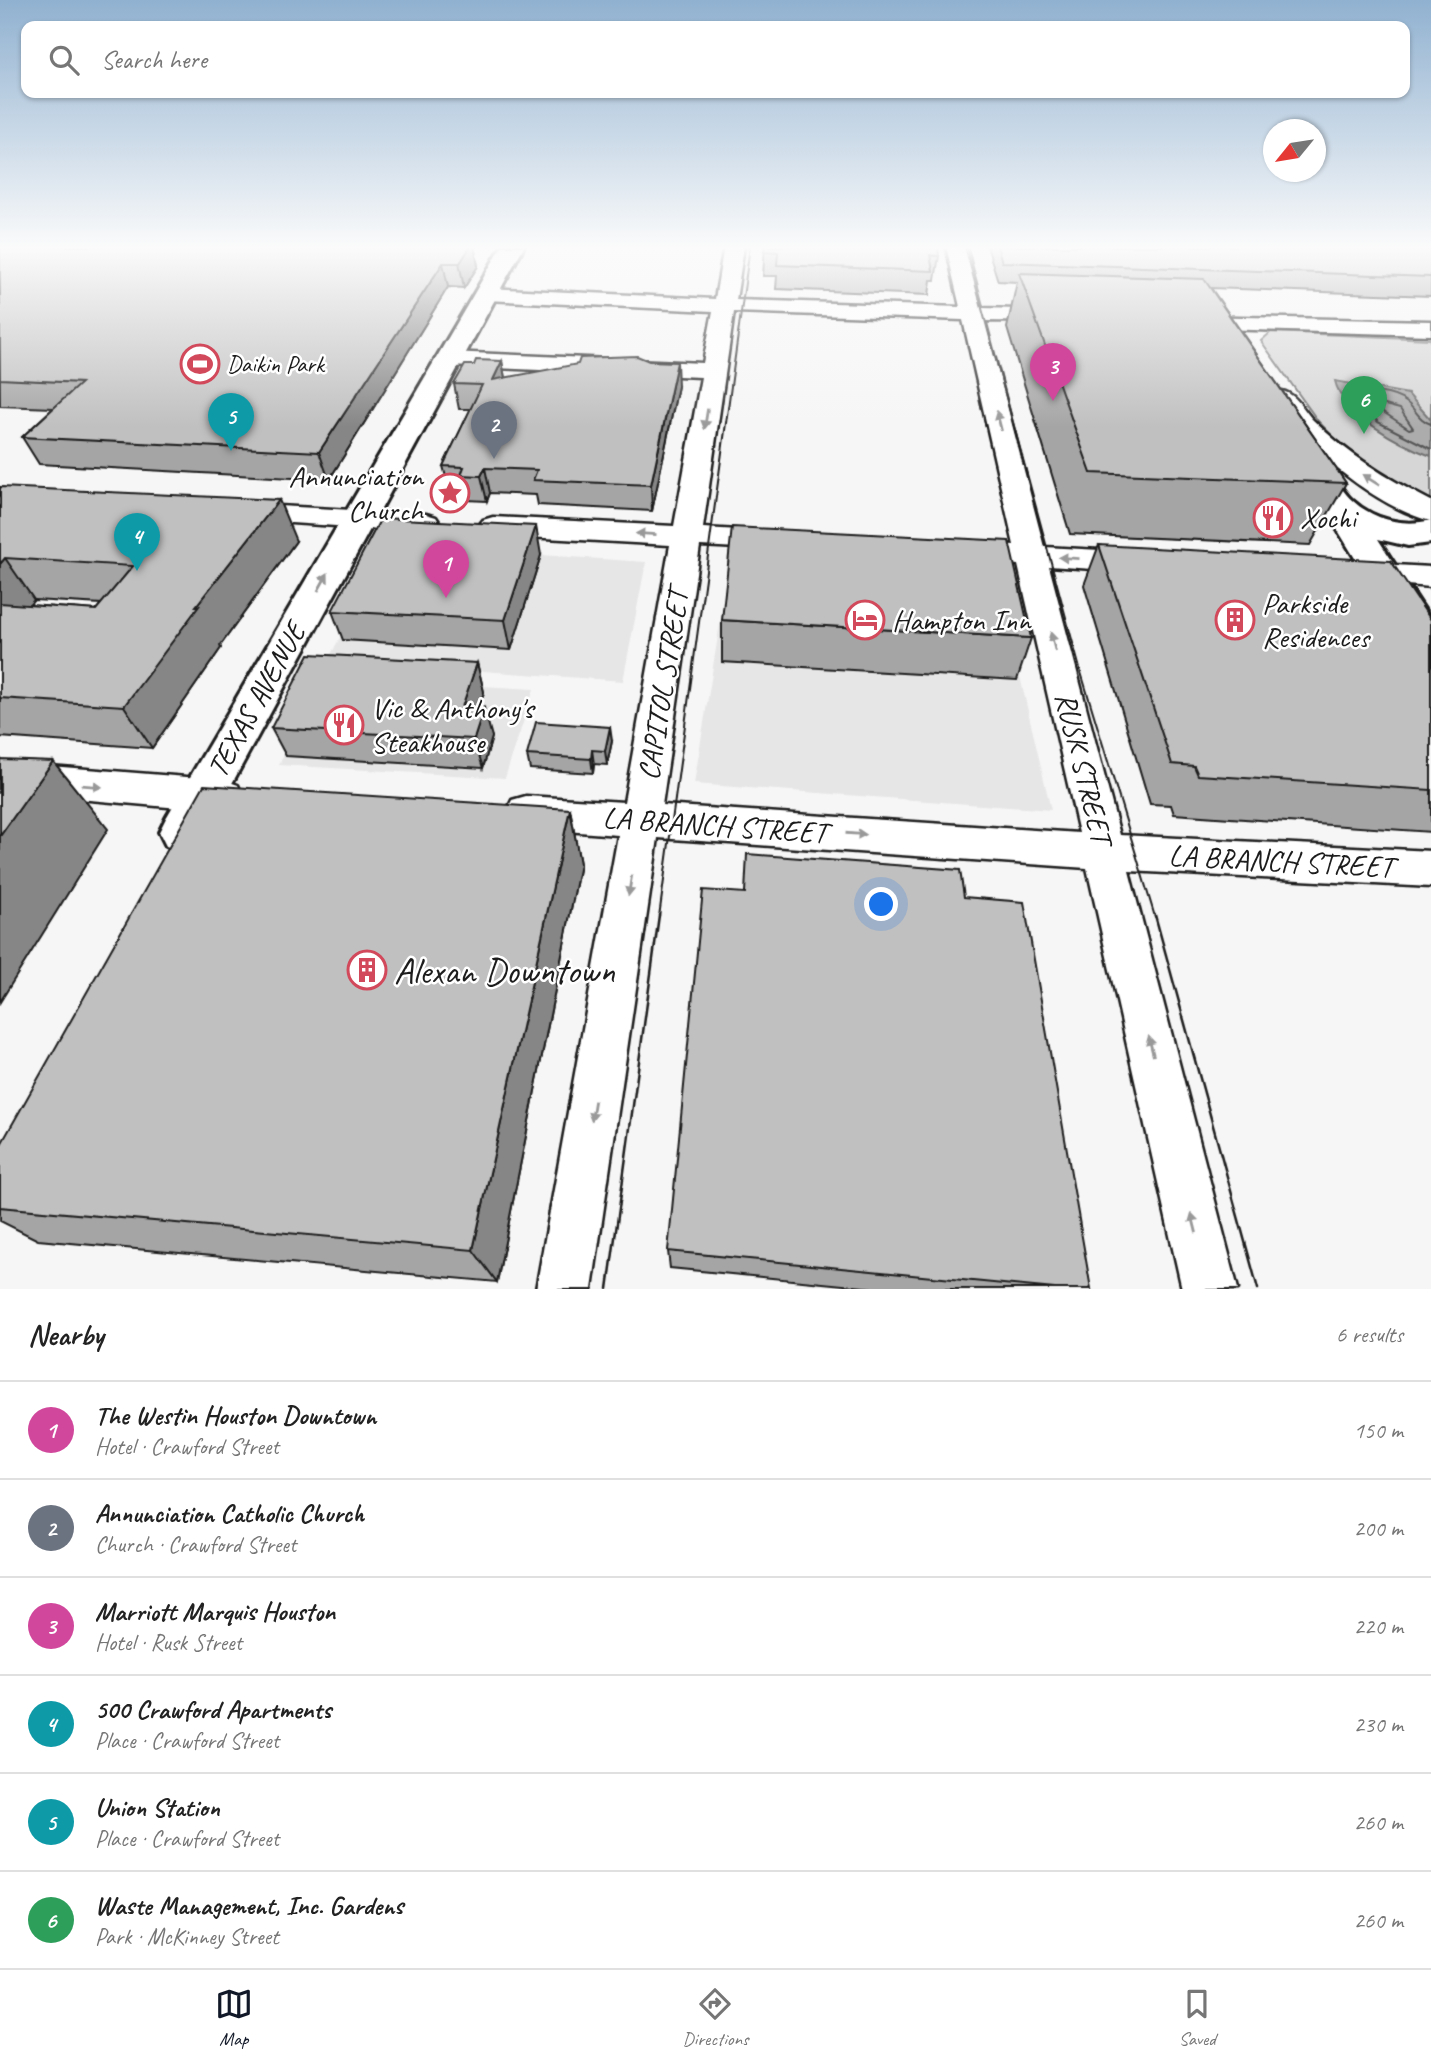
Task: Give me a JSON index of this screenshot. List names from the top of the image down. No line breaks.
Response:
{"streets":{"main road":["TEXAS AVENUE"],"street":["CAPITOL STREET","RUSK STREET","LA BRANCH STREET"]},"crossings":[["CAPITOL STREET","LA BRANCH STREET"],["RUSK STREET","LA BRANCH STREET"]],"one_way":["CAPITOL STREET","TEXAS AVENUE","RUSK STREET"],"places":{"sports":["Daikin Park"],"place":["Annunciation Church"],"restaurant":["Xochi","Vic & Anthony's Steakhouse"],"hotel":["Hampton Inn"],"building":["Parkside Residences","Alexan Downtown"]},"north":"bottom left","page":{"search":"Search here","pins":["3","6","5","2","4","1"],"heading":["Nearby","6 results"],"list":[{"mark":"1","name":"The Westin Houston Downtown","note":"Hotel · Crawford Street","value":"150 m"},{"mark":"2","name":"Annunciation Catholic Church","note":"Church · Crawford Street","value":"200 m"},{"mark":"3","name":"Marriott Marquis Houston","note":"Hotel · Rusk Street","value":"220 m"},{"mark":"4","name":"500 Crawford Apartments","note":"Place · Crawford Street","value":"230 m"},{"mark":"5","name":"Union Station","note":"Place · Crawford Street","value":"260 m"},{"mark":"6","name":"Waste Management, Inc. Gardens","note":"Park · McKinney Street","value":"260 m"}],"nav":["Map","Directions","Saved"]}}
